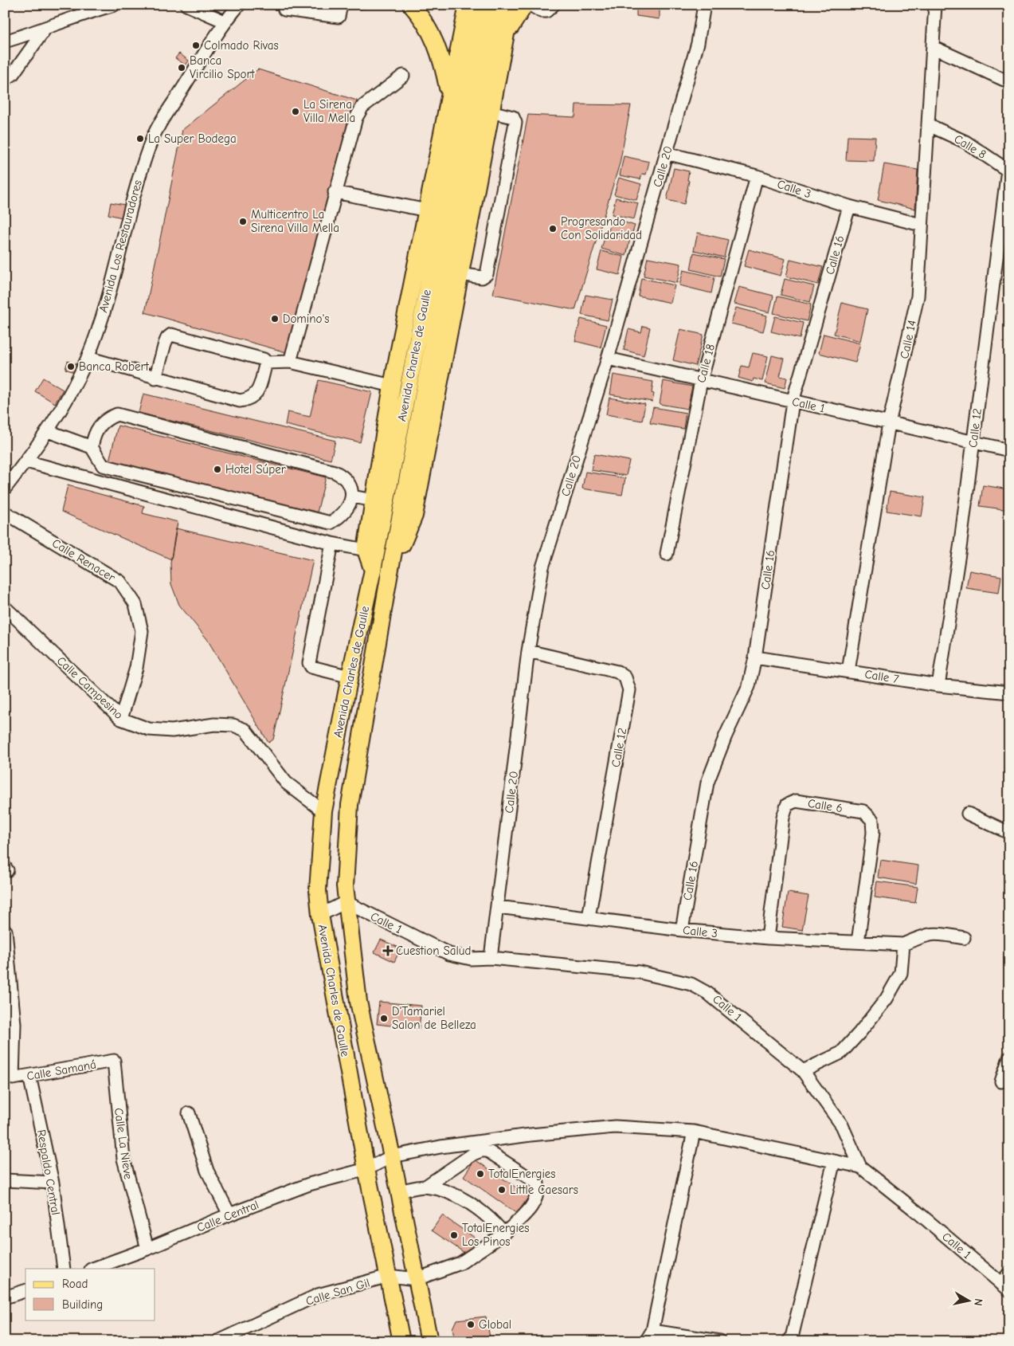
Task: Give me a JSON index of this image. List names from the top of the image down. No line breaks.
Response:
{"streets":{"main road":["Avenida Charles de Gaulle"],"street":["Calle 8","Calle 20","Calle 3","Avenida Los Restauradores","Calle 16","Calle 14","Calle 18","Calle 1","Calle 12","Calle Renacer","Calle 7","Calle Campesino","Calle 6","Calle Samaná","Calle La Nieve","Respaldo Central","Calle Central","Calle San Gil"]},"crossings":[["Calle 8","Calle 14"],["Calle 8","Calle 12"],["Calle 20","Calle 3"],["Calle 20","Calle 1"],["Calle 20","Calle 12"],["Calle 3","Calle 16"],["Calle 3","Calle 14"],["Calle 3","Calle 18"],["Calle 3","Calle 12"],["Calle 3","Calle 6"],["Calle 16","Calle 1"],["Calle 16","Calle 7"],["Calle 14","Calle 1"],["Calle 14","Calle 7"],["Avenida Charles de Gaulle","Calle 1"],["Avenida Charles de Gaulle","Calle Campesino"],["Avenida Charles de Gaulle","Calle Central"],["Avenida Charles de Gaulle","Calle San Gil"],["Calle 18","Calle 1"],["Calle 1","Calle 12"],["Calle 1","Calle Central"],["Calle 12","Calle 7"],["Calle Renacer","Calle Campesino"],["Calle Samaná","Calle La Nieve"],["Calle Samaná","Respaldo Central"],["Calle La Nieve","Calle Central"]],"places":{"other":["Colmado Rivas","Banca Vircilio Sport","La Sirena Villa Mella","La Super Bodega","Multicentro La Sirena Villa Mella","Progresando Con Solidaridad","Domino's","Banca Robert","Hotel Súper","D'Tamariel Salon de Belleza","TotalEnergies","Little Caesars","TotalEnergies Los Pinos","Global"],"health":["Cuestion Salud"]},"legend":["Road","Building"],"north":"right"}
